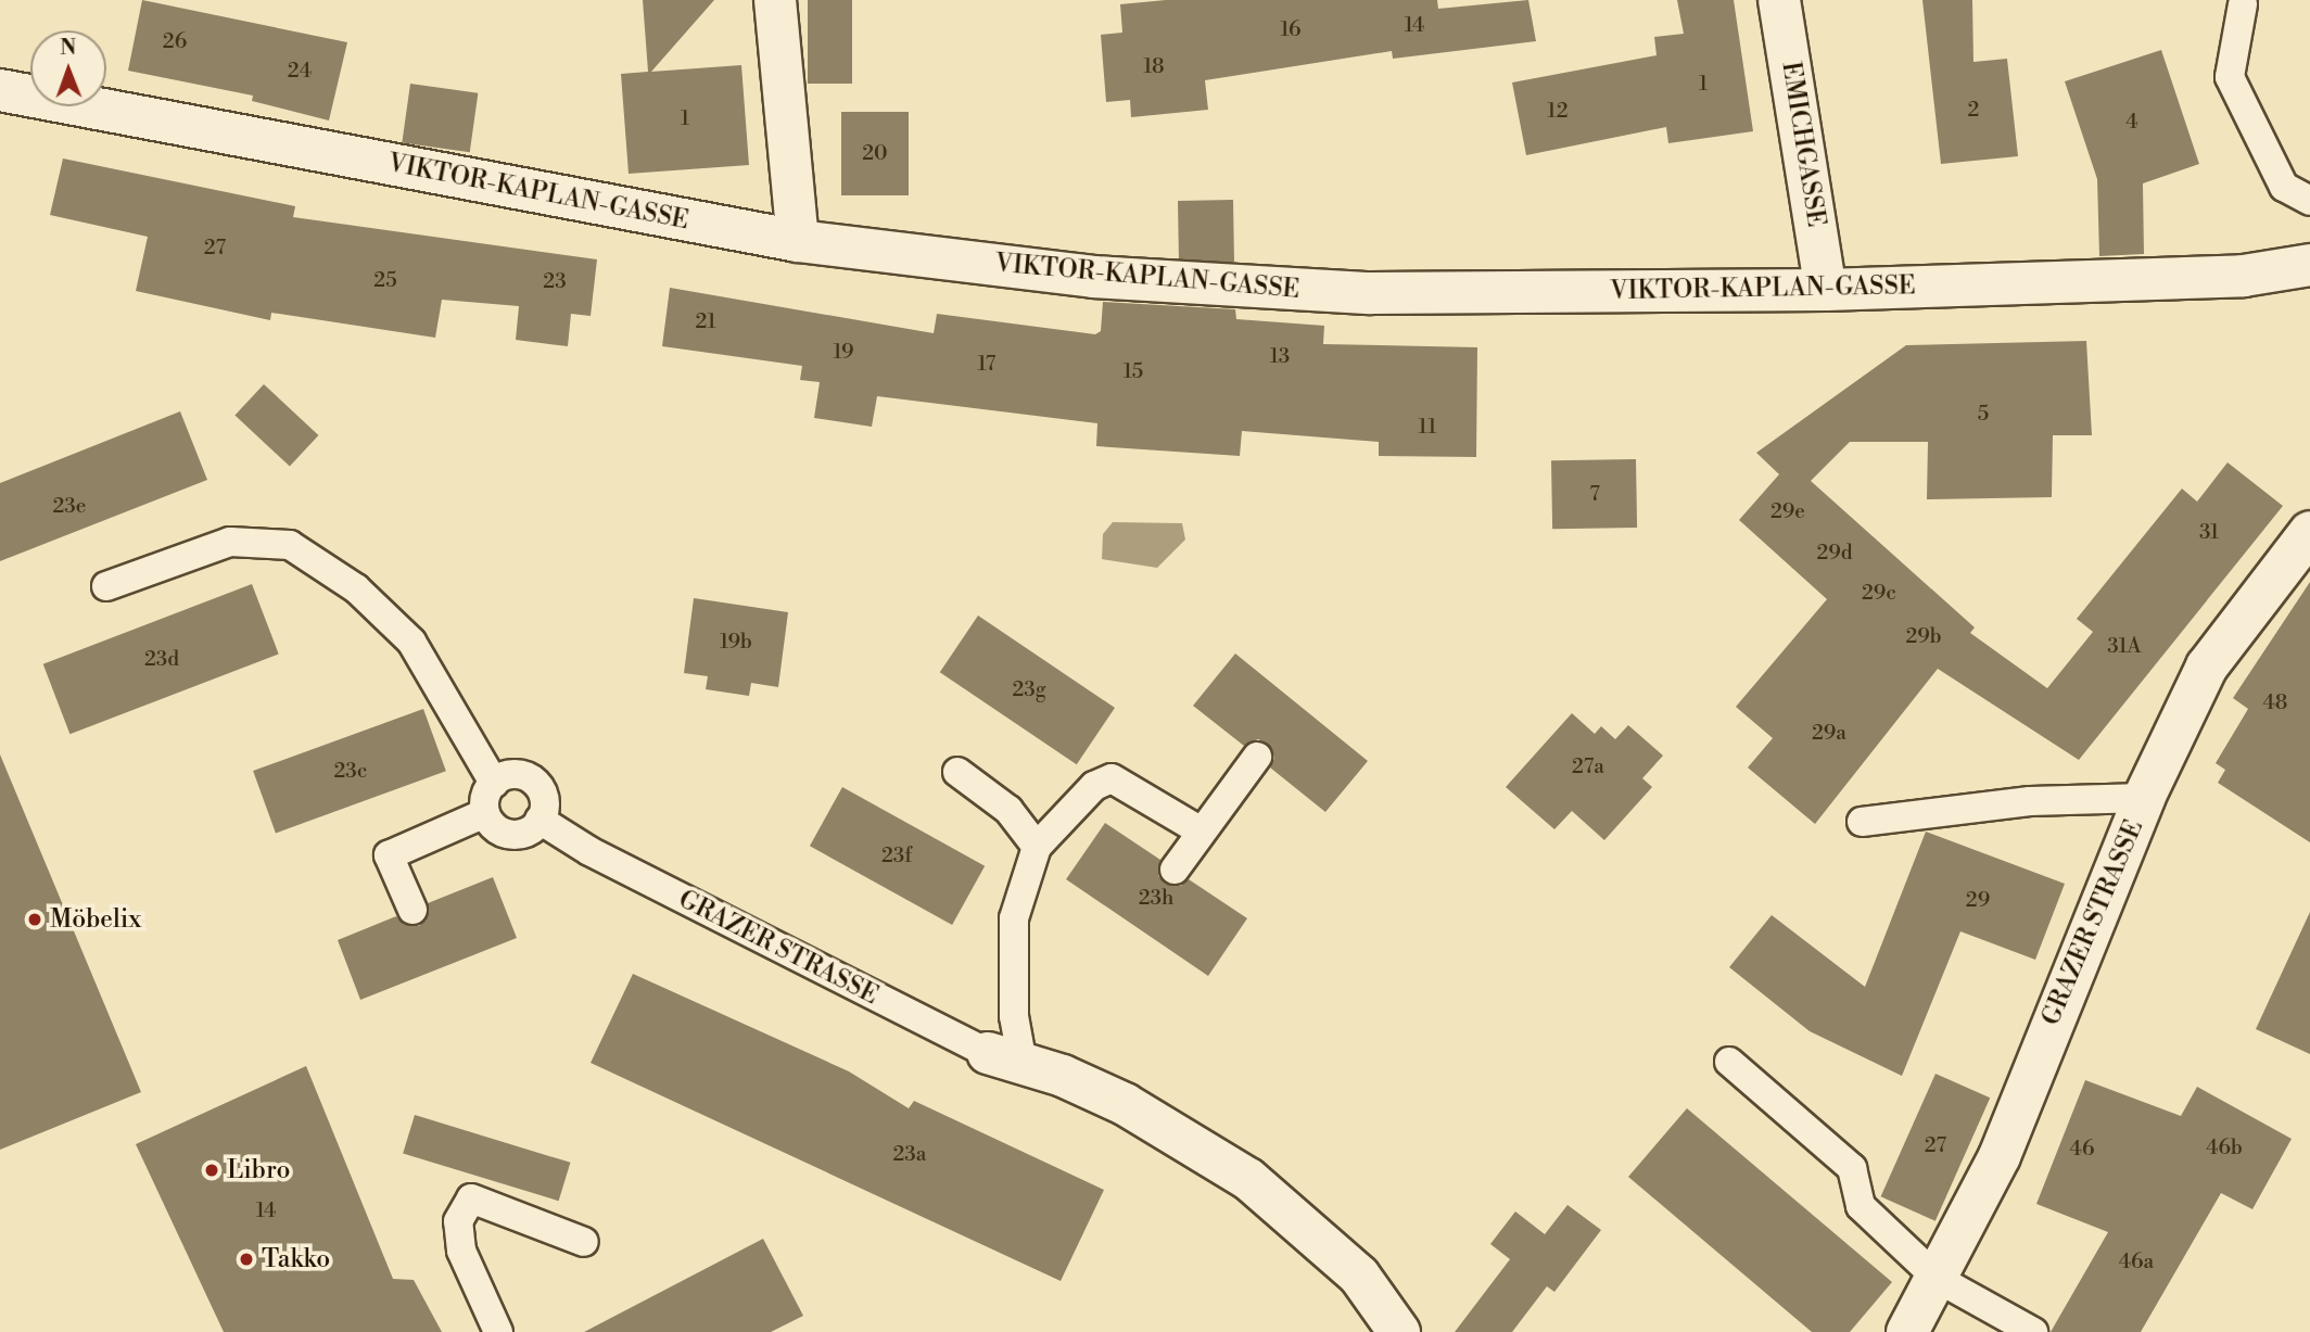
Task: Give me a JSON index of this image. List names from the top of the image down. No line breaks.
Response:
{"streets":{"street":["EMICHGASSE","VIKTOR-KAPLAN-GASSE","GRAZER STRASSE"]},"crossings":[["EMICHGASSE","VIKTOR-KAPLAN-GASSE"]],"places":["Möbelix","Libro","Takko"],"house_numbers":["14","16","26","18","24","1","2","12","1","4","20","27","25","23","21","19","13","17","15","5","11","7","23e","29e","31","29d","29c","29b","19b","31A","23d","23g","48","29a","27a","23c","23f","23h","29","27","46b","46","23a","14","46a"],"north":"top"}
